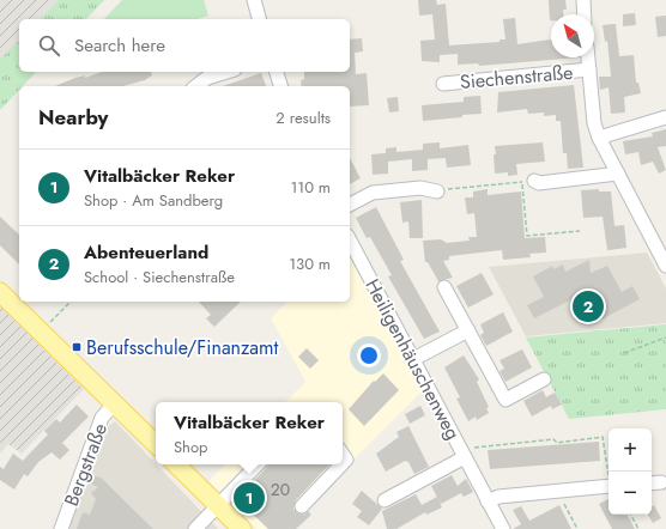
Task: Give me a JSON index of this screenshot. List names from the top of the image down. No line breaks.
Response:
{"streets":{"street":["Siechenstraße","Heiligenhäuschenweg","Bergstraße"]},"places":{"transit":["Berufsschule/Finanzamt"]},"house_numbers":["20"],"north":"top left","page":{"search":"Search here","heading":["Nearby","2 results"],"list":[{"mark":"1","name":"Vitalbäcker Reker","note":"Shop · Am Sandberg","value":"110 m"},{"mark":"2","name":"Abenteuerland","note":"School · Siechenstraße","value":"130 m"}],"pins":["2","1"],"popup":["Vitalbäcker Reker","Shop"],"map_buttons":["+","−"]}}
